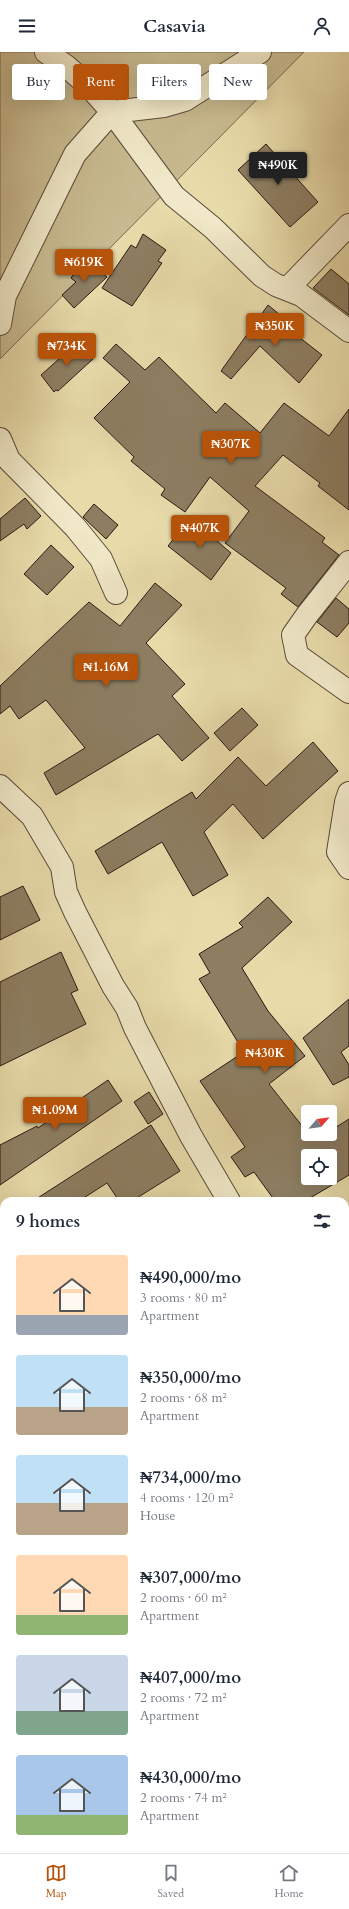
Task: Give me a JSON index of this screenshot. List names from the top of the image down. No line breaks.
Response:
{"north":"top right","page":{"header":"Casavia","chip":["Buy","Rent","Filters","New"],"price":["₦490K","₦619K","₦350K","₦734K","₦307K","₦407K","₦1.16M","₦430K","₦1.09M"],"heading":"9 homes","list":[{"name":"₦490,000/mo","note":"3 rooms · 80 m² · Apartment"},{"name":"₦350,000/mo","note":"2 rooms · 68 m² · Apartment"},{"name":"₦734,000/mo","note":"4 rooms · 120 m² · House"},{"name":"₦307,000/mo","note":"2 rooms · 60 m² · Apartment"},{"name":"₦407,000/mo","note":"2 rooms · 72 m² · Apartment"},{"name":"₦430,000/mo","note":"2 rooms · 74 m² · Apartment"}],"tabs":["Map","Saved","Home"]}}
